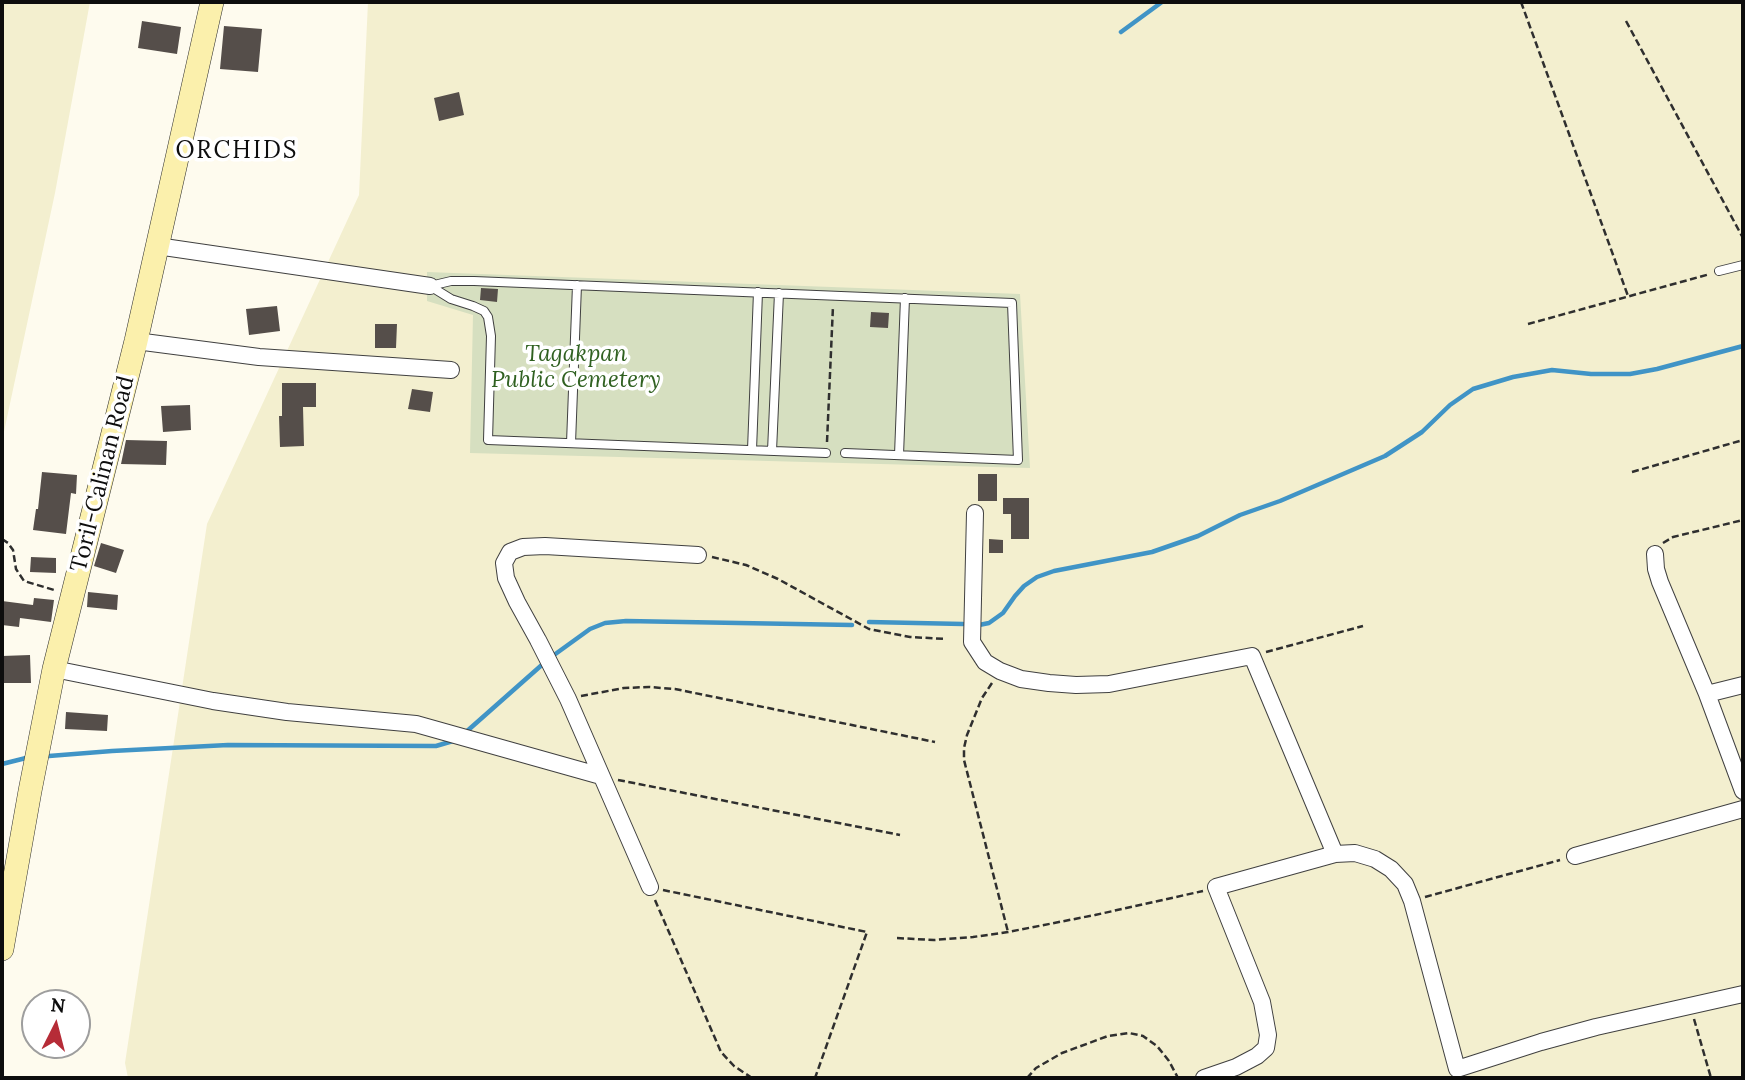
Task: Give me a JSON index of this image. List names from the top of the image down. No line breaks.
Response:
{"streets":{"main road":["Toril-Calinan Road"]},"districts":["ORCHIDS"],"parks":["Tagakpan Public Cemetery"],"north":"top"}
